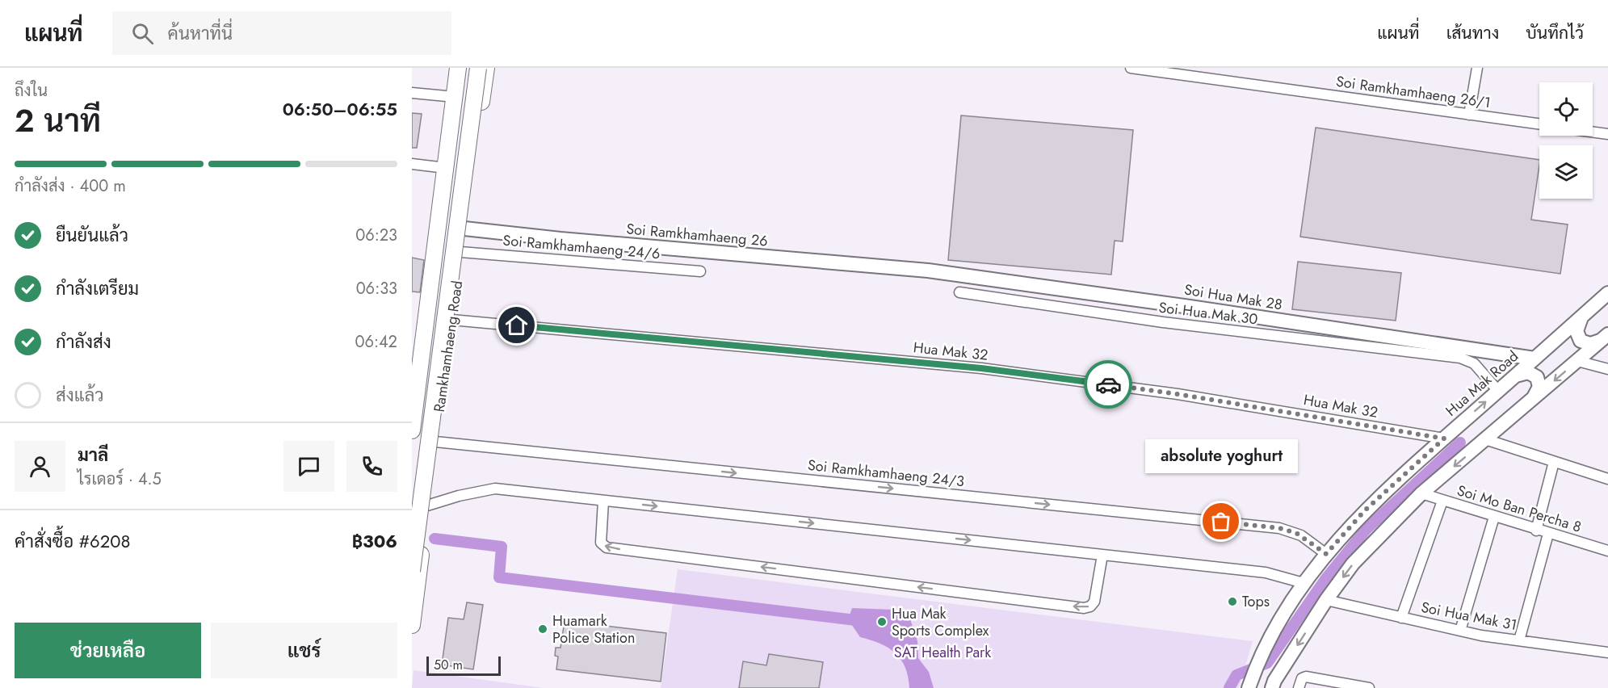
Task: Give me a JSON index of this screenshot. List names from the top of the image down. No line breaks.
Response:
{"streets":{"main road":["Soi Ramkhamhaeng 26","Soi Hua Mak 28","Ramkhamhaeng Road","Hua Mak Road"],"street":["Soi Ramkhamhaeng 26/1","Soi Ramkhamhaeng 24/6","Soi Hua Mak 30","Hua Mak 32","Soi Ramkhamhaeng 24/3","Soi Mo Ban Percha 8","Soi Hua Mak 31"]},"crossings":[["Soi Ramkhamhaeng 26","Soi Hua Mak 28"],["Soi Ramkhamhaeng 26","Ramkhamhaeng Road"],["Soi Ramkhamhaeng 24/6","Ramkhamhaeng Road"],["Soi Hua Mak 28","Hua Mak Road"],["Soi Hua Mak 30","Hua Mak Road"],["Ramkhamhaeng Road","Hua Mak 32"],["Ramkhamhaeng Road","Soi Ramkhamhaeng 24/3"],["Hua Mak 32","Hua Mak Road"],["Hua Mak Road","Soi Ramkhamhaeng 24/3"]],"parks":["SAT Health Park"],"places":["absolute yoghurt","Tops","Hua Mak Sports Complex","Huamark Police Station"],"scale_bar":"50 m","page":{"header":"แผนที่","search":"ค้นหาที่นี่","nav":["แผนที่","เส้นทาง","บันทึกไว้"],"heading":["2 นาที","ถึงใน","06:50–06:55"],"panel":["มาลี","ไรเดอร์ · 4.5","คำสั่งซื้อ #6208","฿306"],"bar":"กำลังส่ง · 400 m","list":[["ยืนยันแล้ว","06:23"],["กำลังเตรียม","06:33"],["กำลังส่ง","06:42"],"ส่งแล้ว"],"bubble":"absolute yoghurt","buttons":["ช่วยเหลือ","แชร์"],"scale":"50 m"}}
